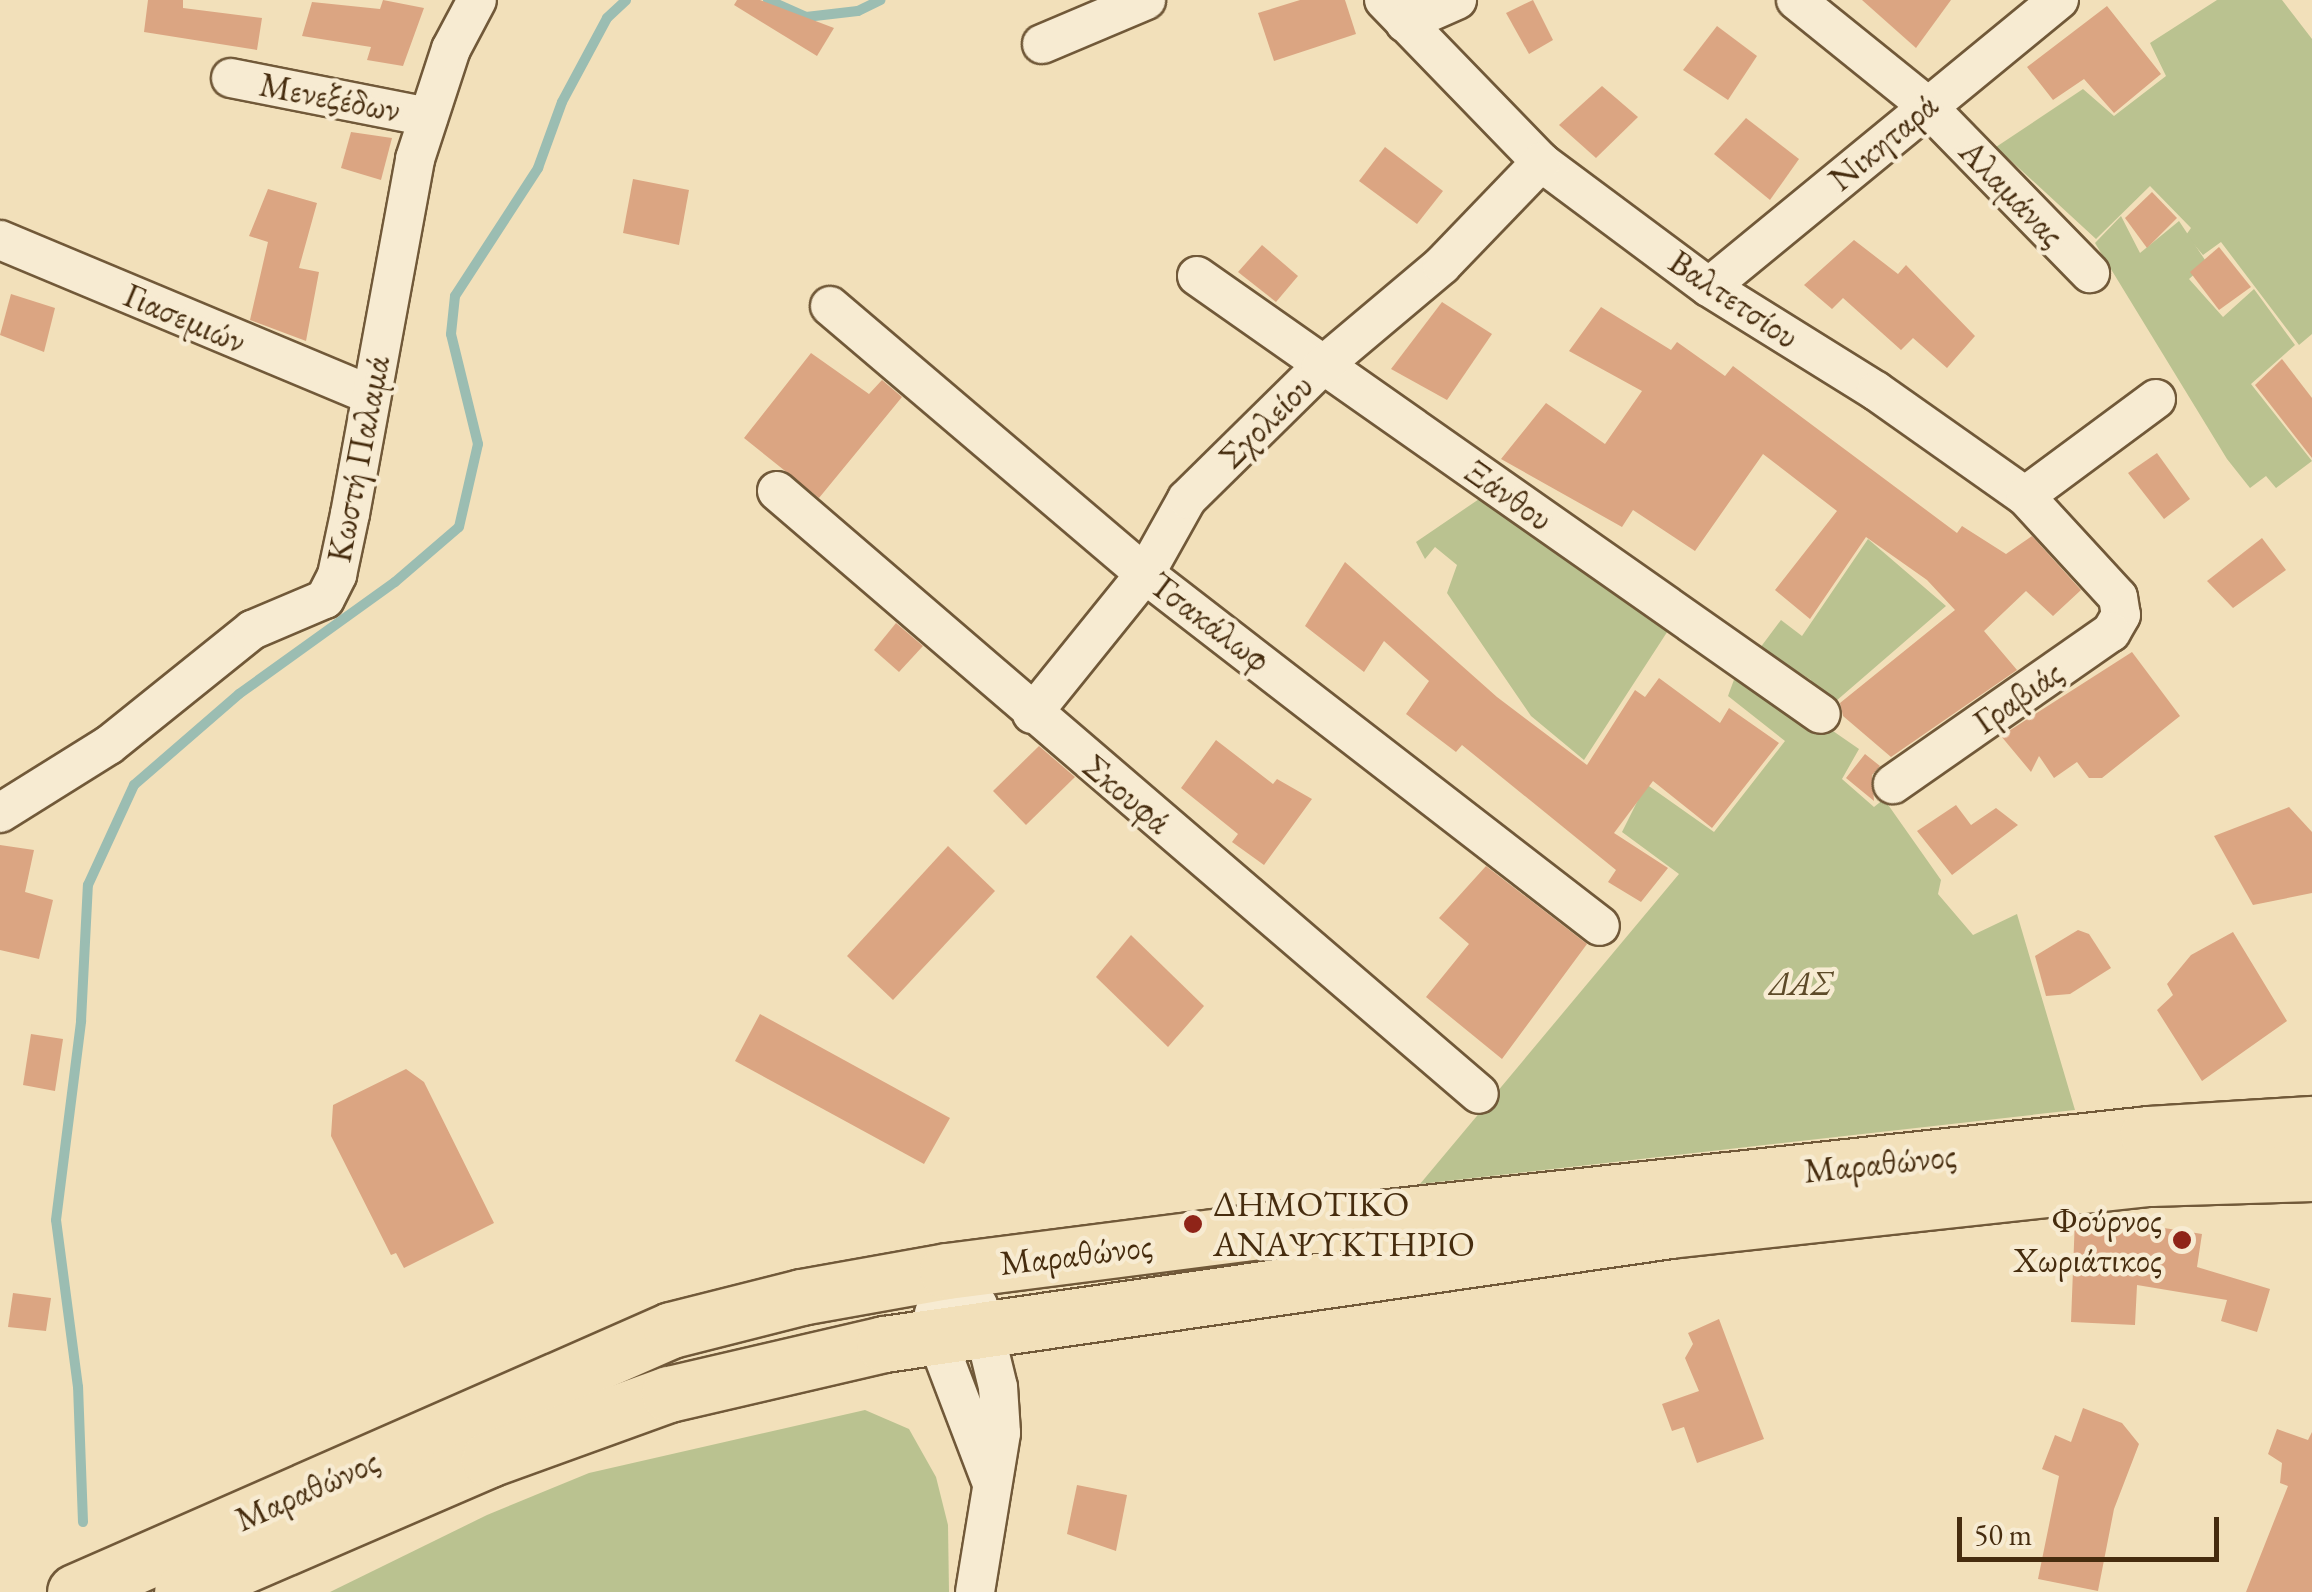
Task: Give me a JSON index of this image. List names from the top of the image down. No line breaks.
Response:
{"streets":{"main road":["Μαραθώνος"],"street":["Μενεξέδων","Νικηταρά","Αλαμάνας","Βαλτετσίου","Γιασεμιών","Σχολείου","Κωστή Παλαμά","Ξάνθου","Τσακάλωφ","Γραβιάς","Σκουφά"]},"crossings":[["Μενεξέδων","Κωστή Παλαμά"],["Νικηταρά","Αλαμάνας"],["Νικηταρά","Βαλτετσίου"],["Βαλτετσίου","Σχολείου"],["Βαλτετσίου","Γραβιάς"],["Γιασεμιών","Κωστή Παλαμά"],["Σχολείου","Ξάνθου"],["Σχολείου","Τσακάλωφ"],["Σχολείου","Σκουφά"]],"parks":["ΔΑΣ"],"places":["ΔΗΜΟΤΙΚΟ ΑΝΑΨΥΚΤΗΡΙΟ","Φούρνος Χωριάτικος"],"scale_bar":"50 m"}
